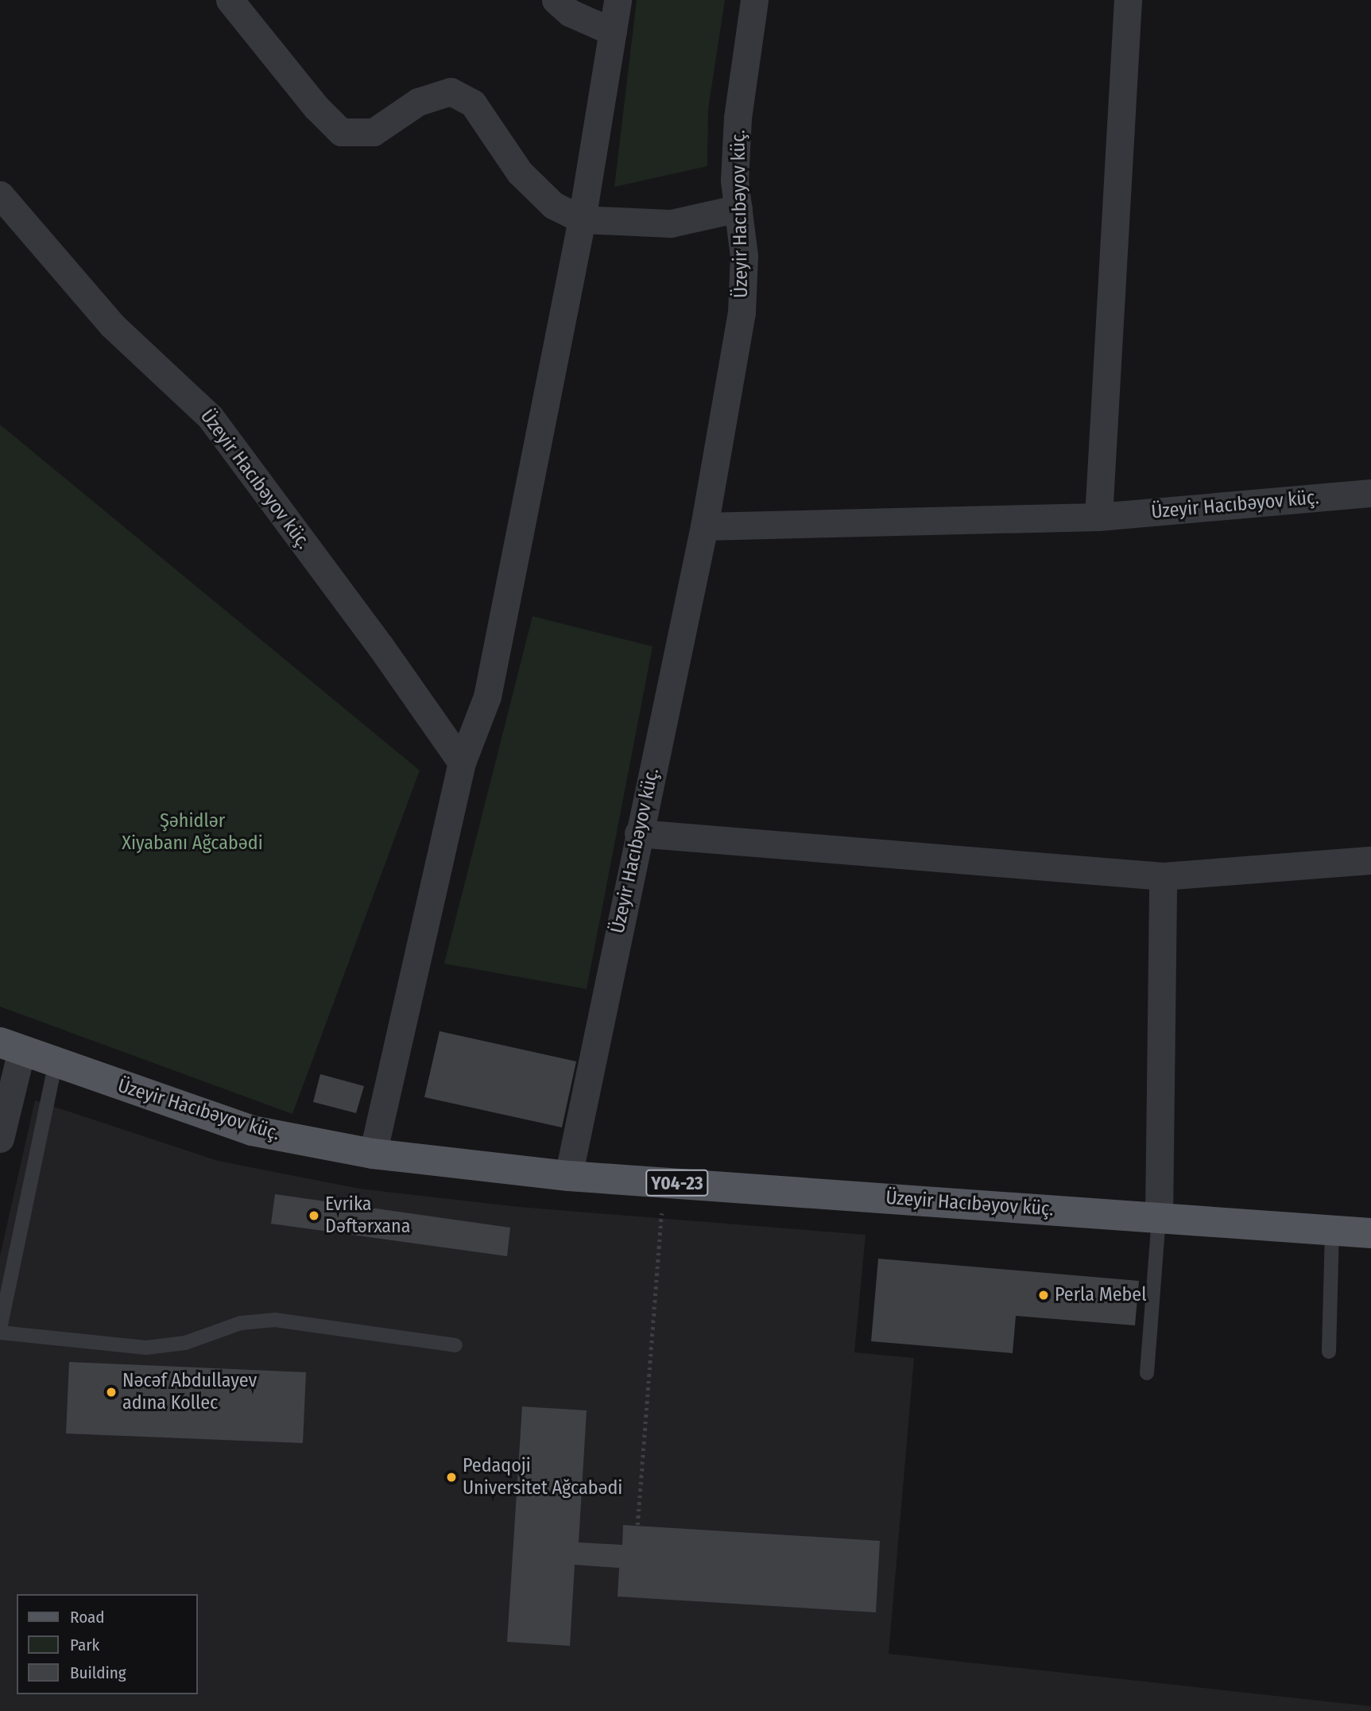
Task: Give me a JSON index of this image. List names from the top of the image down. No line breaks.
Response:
{"streets":{"main road":["Üzeyir Hacıbəyov küç.","Y04-23"]},"parks":["Şəhidlər Xiyabanı Ağcabədi"],"places":["Evrika Dəftərxana","Perla Mebel","Nəcəf Abdullayev adına Kollec","Pedaqoji Universitet Ağcabədi"],"legend":["Road","Park","Building"]}
